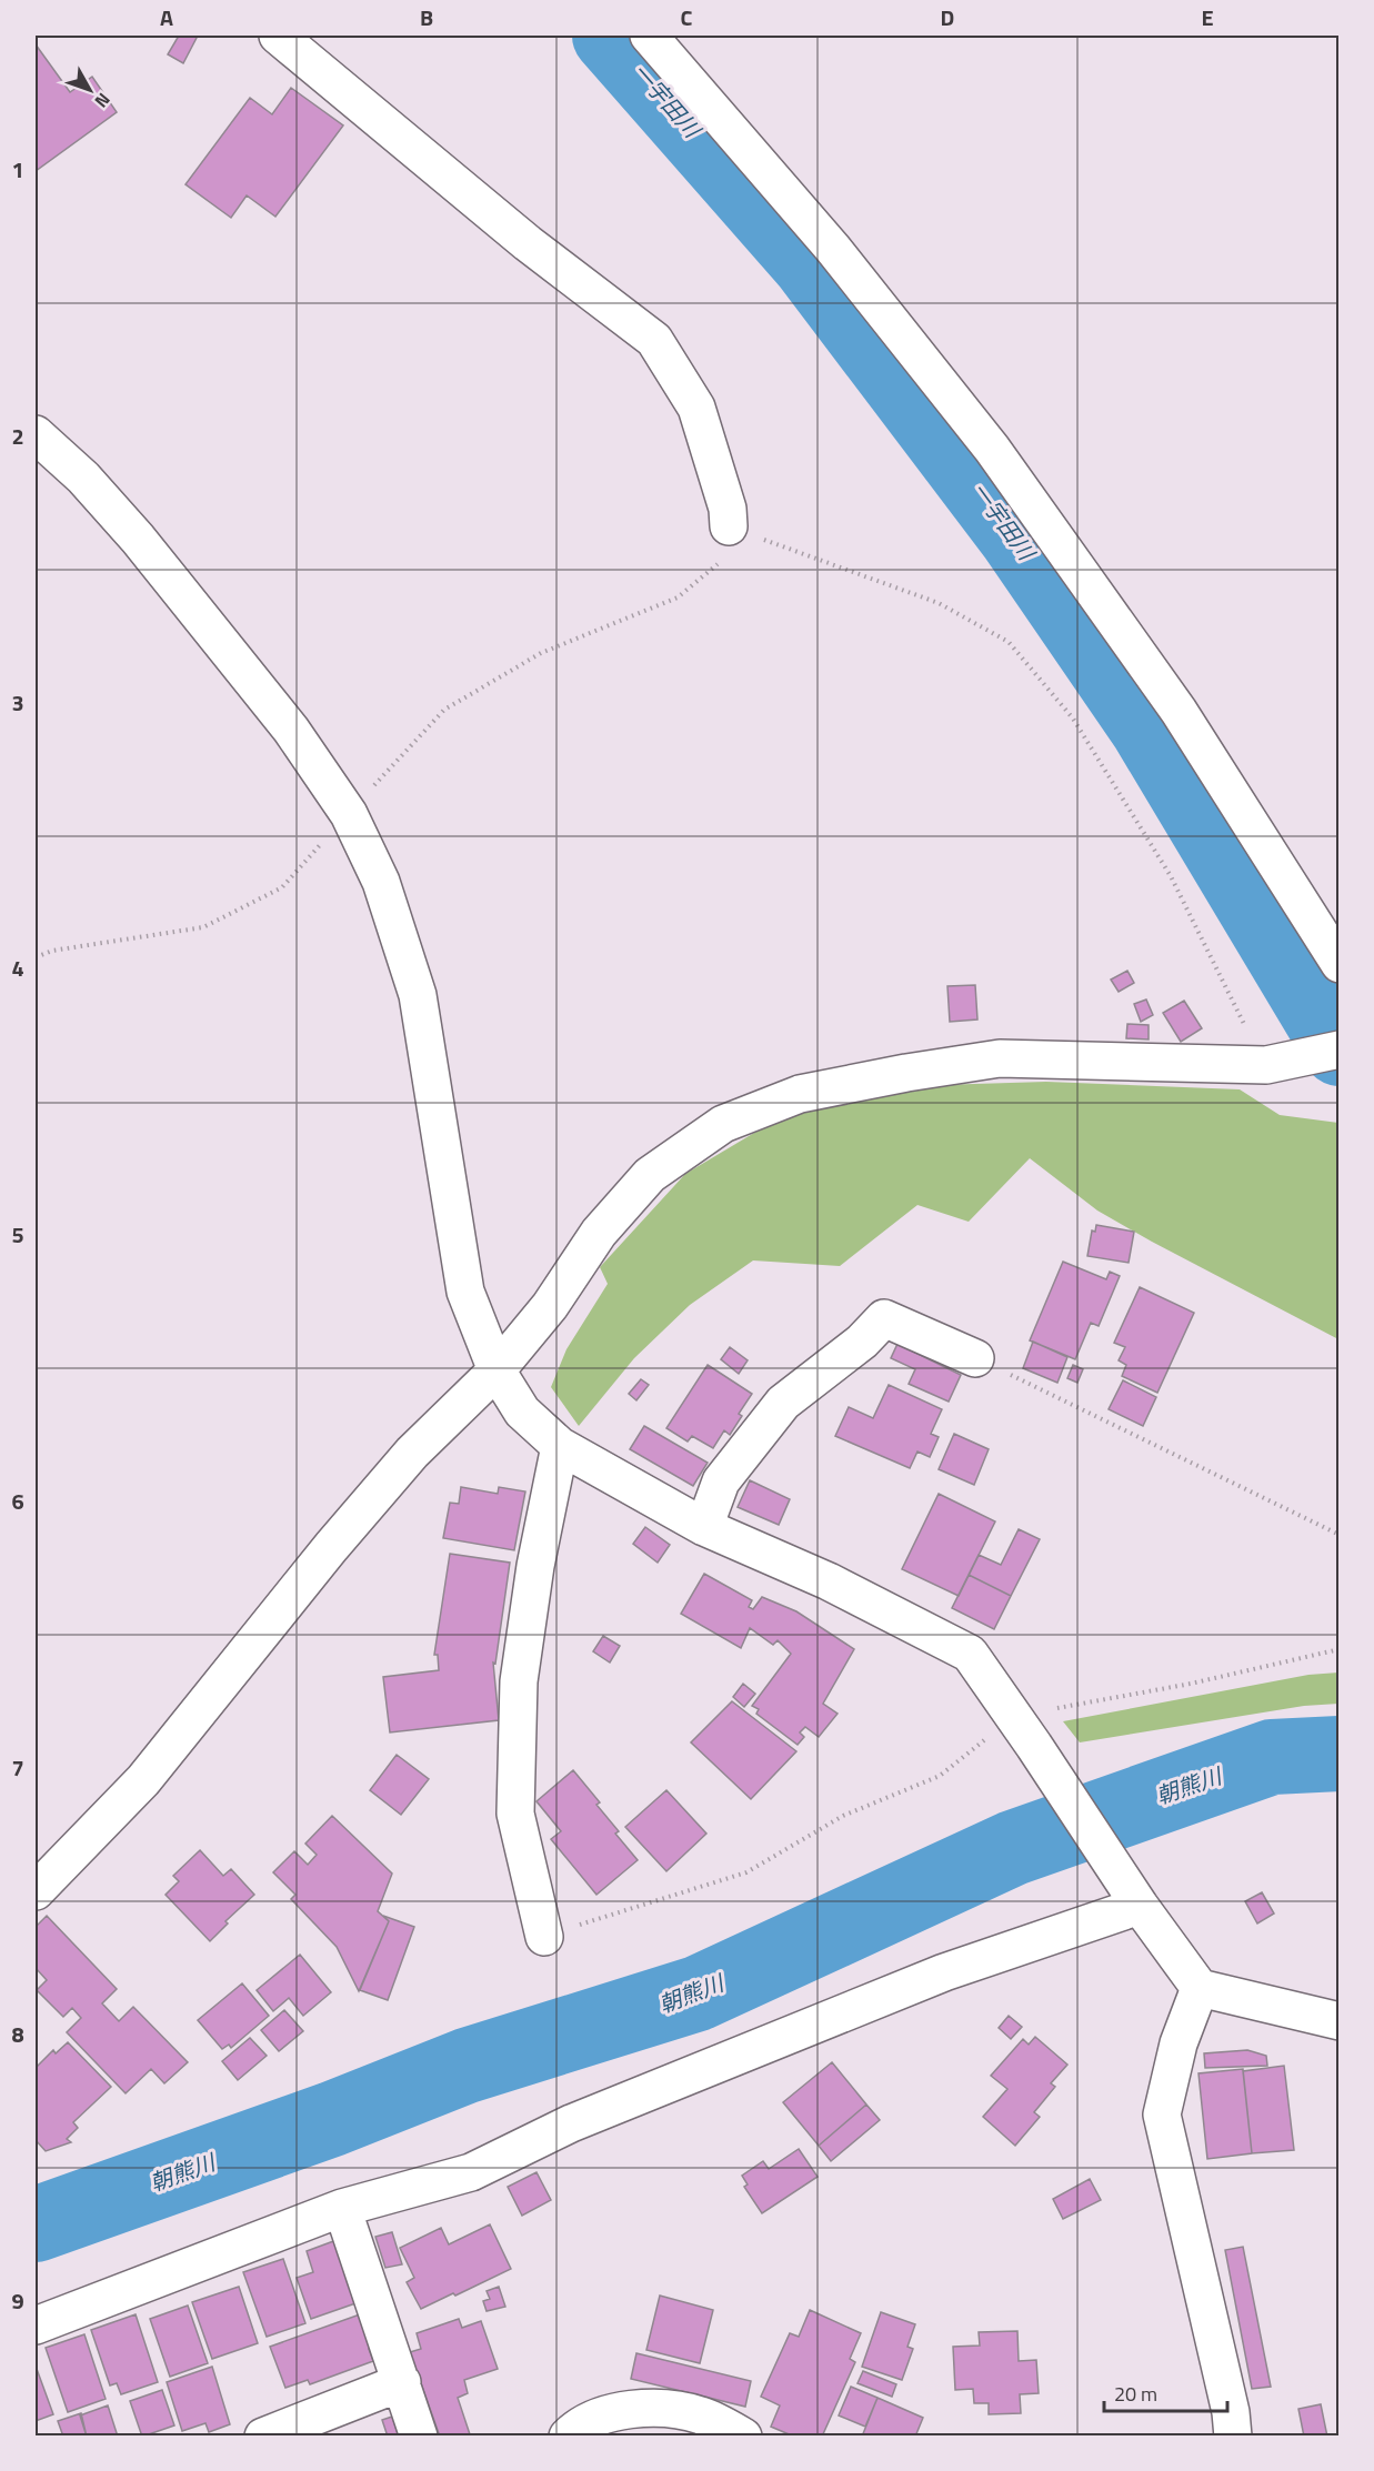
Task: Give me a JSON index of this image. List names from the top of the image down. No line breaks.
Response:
{"water":["一宇田川","朝熊川"],"scale_bar":"20 m","north":"bottom right","grid":{"columns":["A","B","C","D","E"],"rows":["1","2","3","4","5","6","7","8","9"]}}
